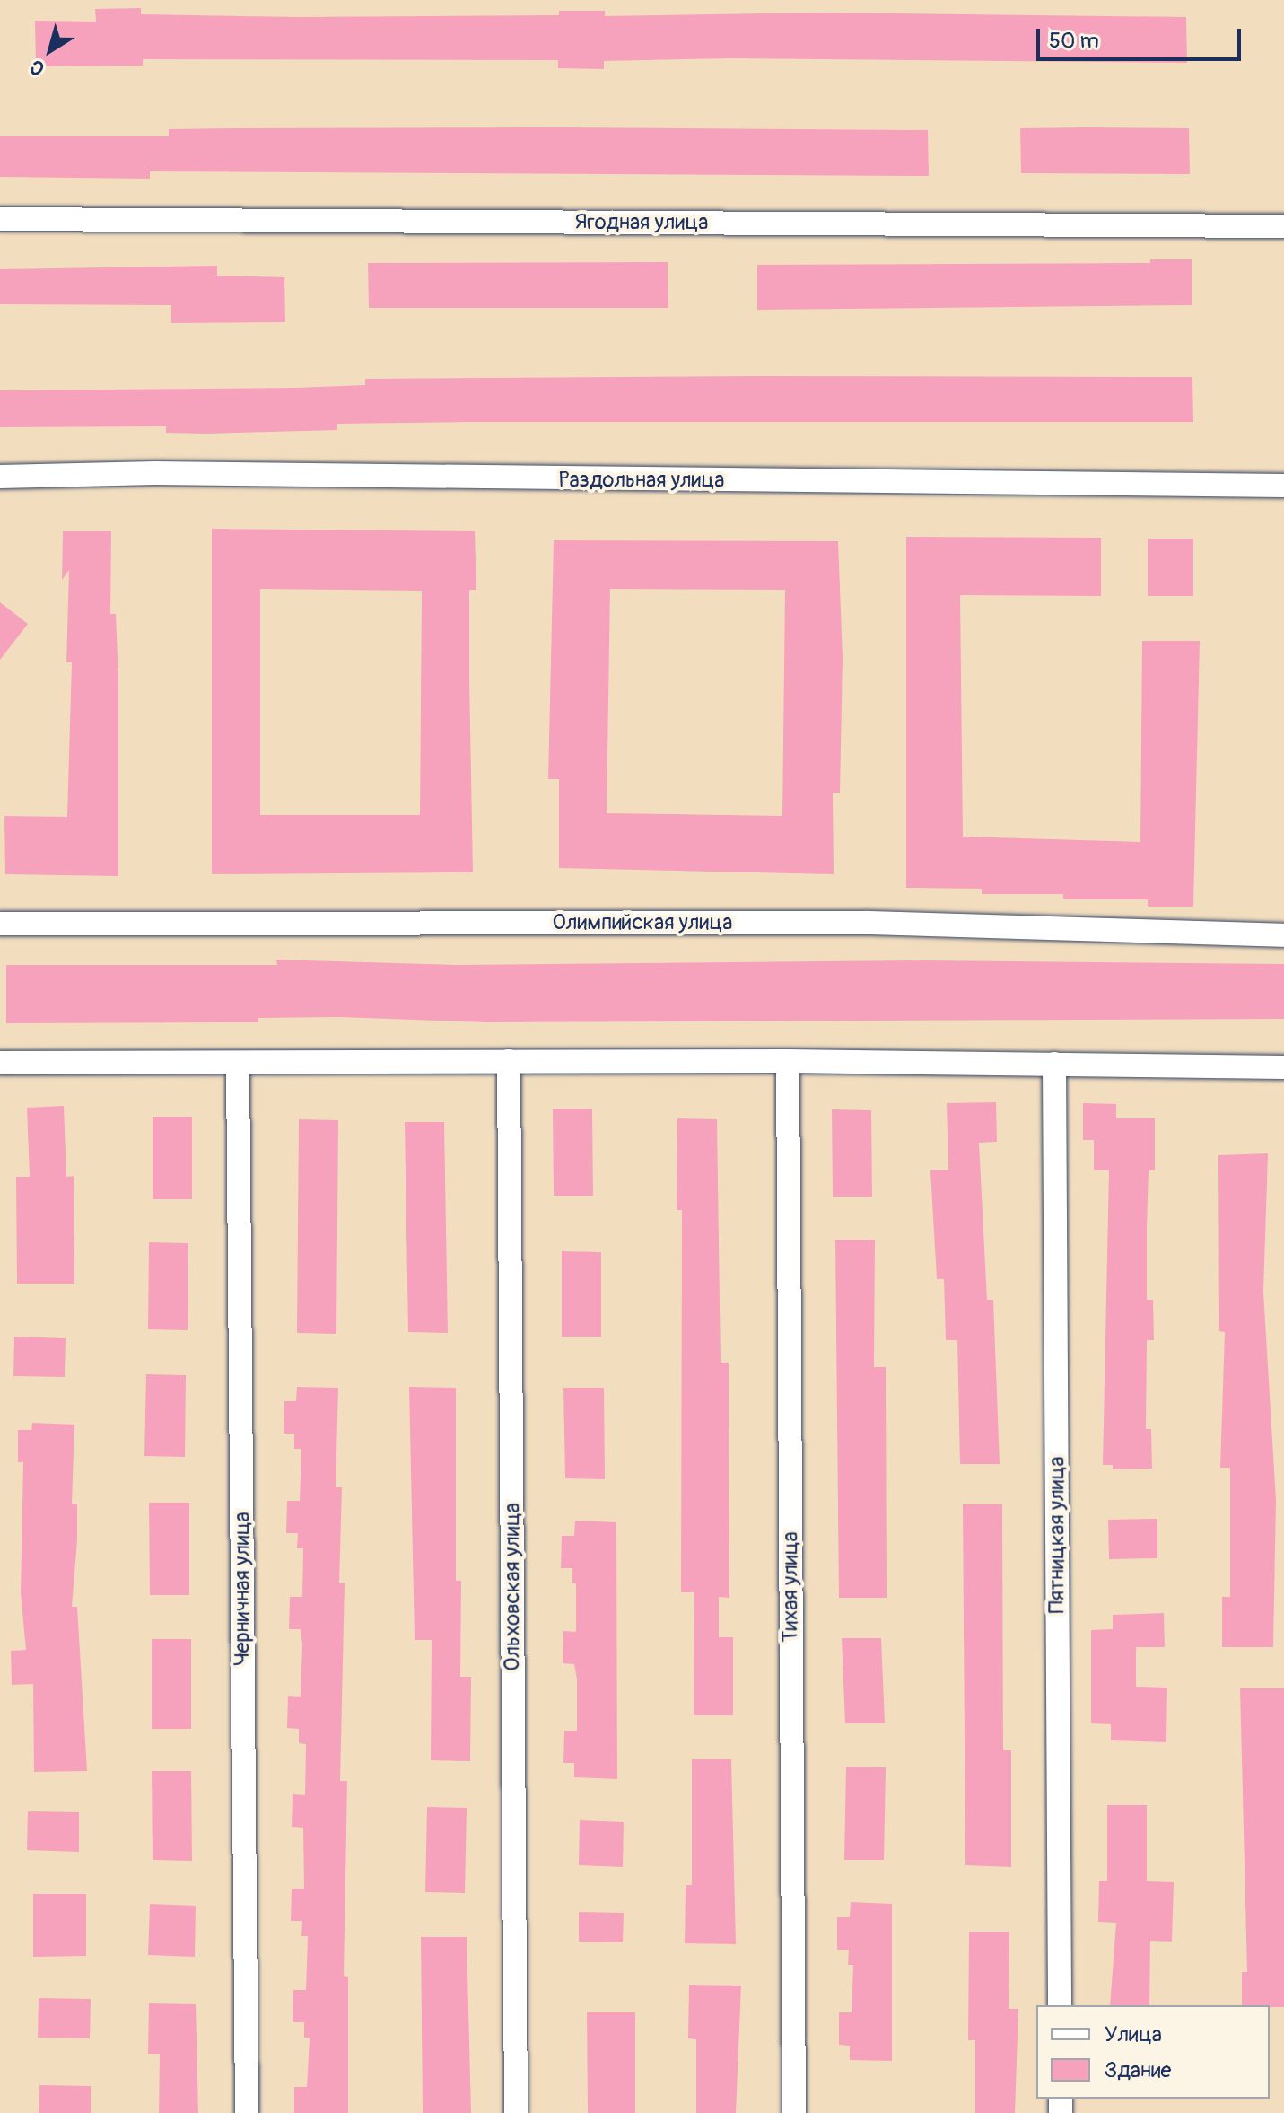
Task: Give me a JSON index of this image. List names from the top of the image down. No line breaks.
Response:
{"streets":{"street":["Ягодная улица","Раздольная улица","Олимпийская улица","Пятницкая улица","Ольховская улица","Тихая улица","Черничная улица"]},"legend":["Улица","Здание"],"scale_bar":"50 m","north":"bottom left"}
